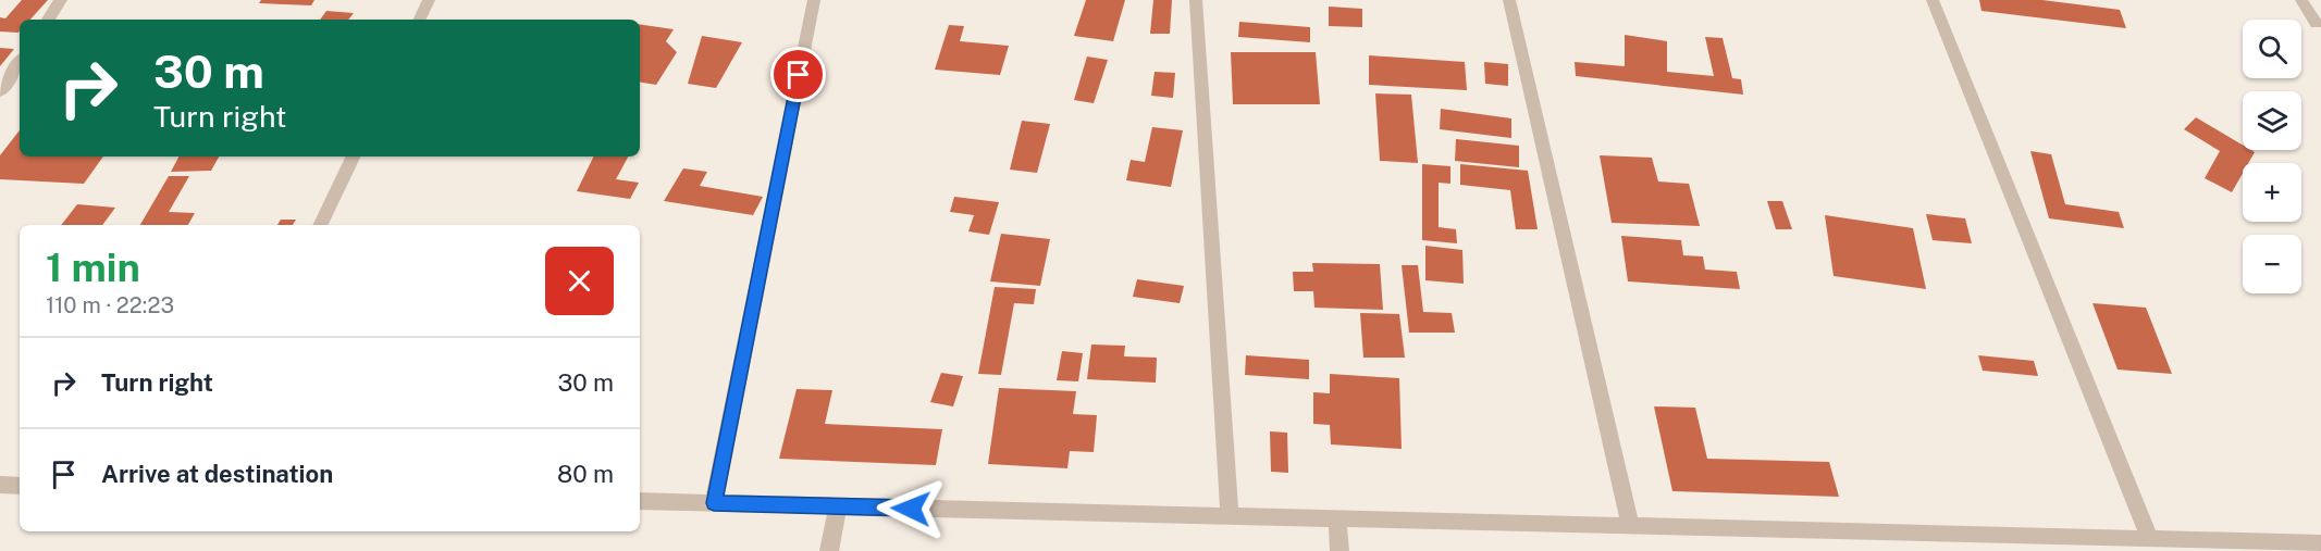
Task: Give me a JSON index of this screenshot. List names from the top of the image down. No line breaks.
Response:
{"page":{"map_buttons":["+","−"],"turn":["30 m","Turn right"],"heading":["1 min","110 m · 22:23"],"list":[{"name":"Turn right","value":"30 m"},{"name":"Arrive at destination","value":"80 m"}]}}
